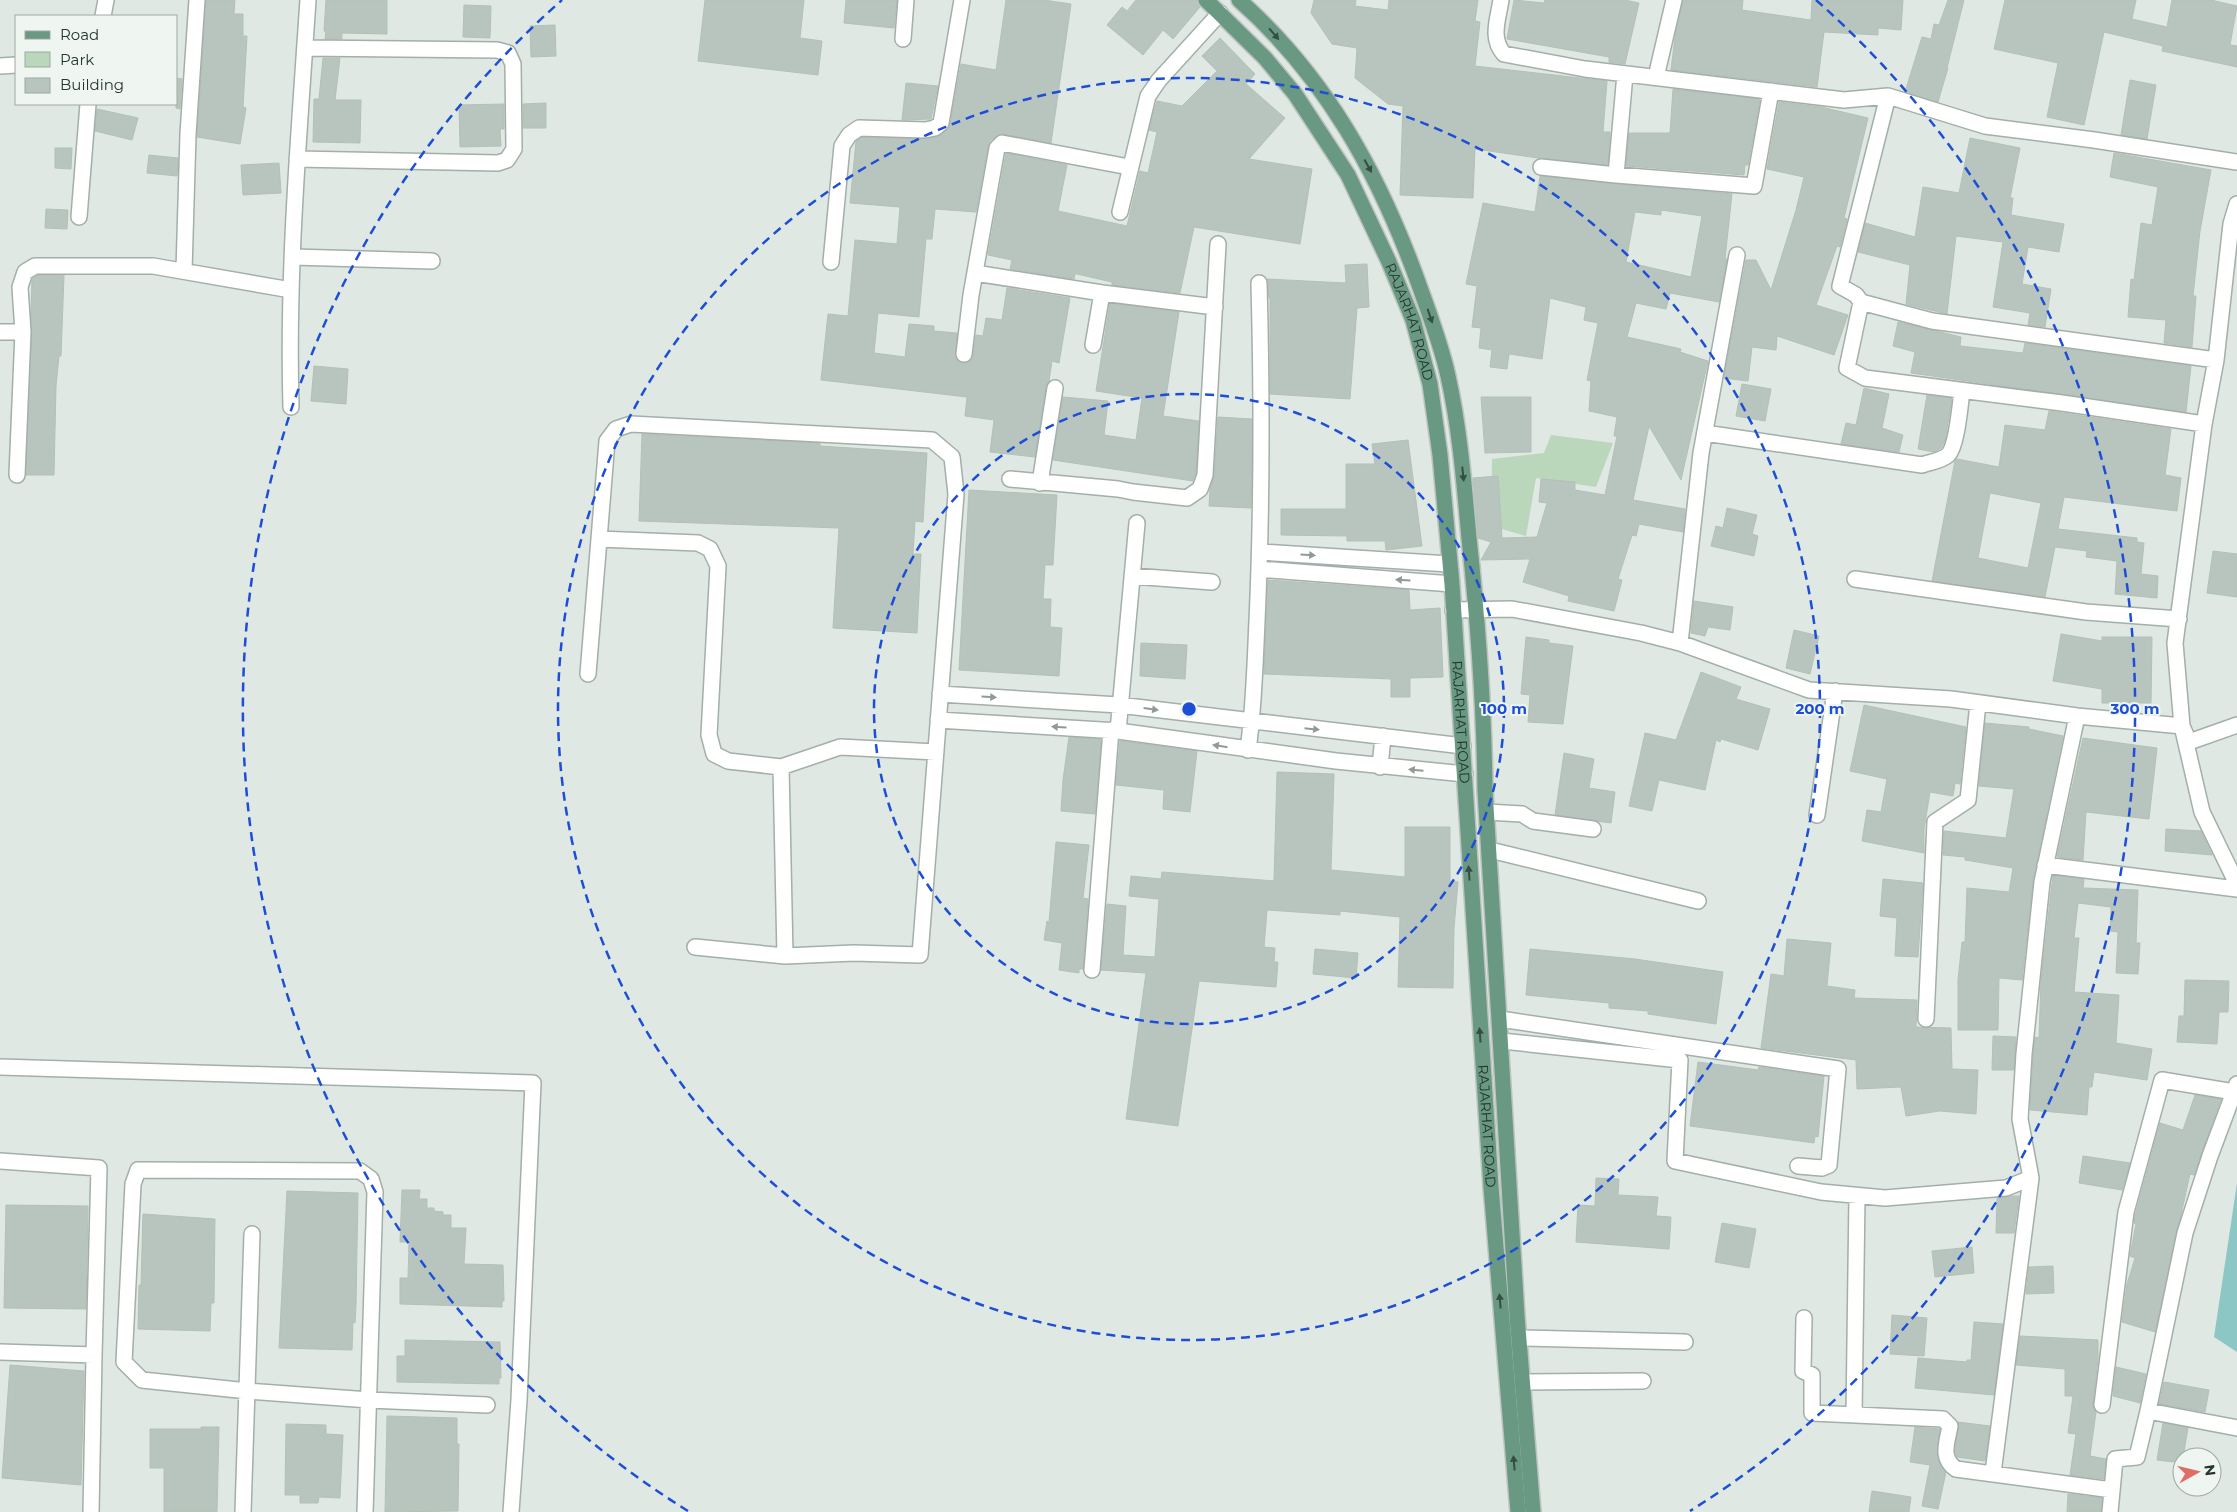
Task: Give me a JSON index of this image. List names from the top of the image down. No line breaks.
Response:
{"streets":{"main road":["RAJARHAT ROAD"]},"legend":["Road","Park","Building"],"north":"right","rings":["100 m","200 m","300 m"]}
